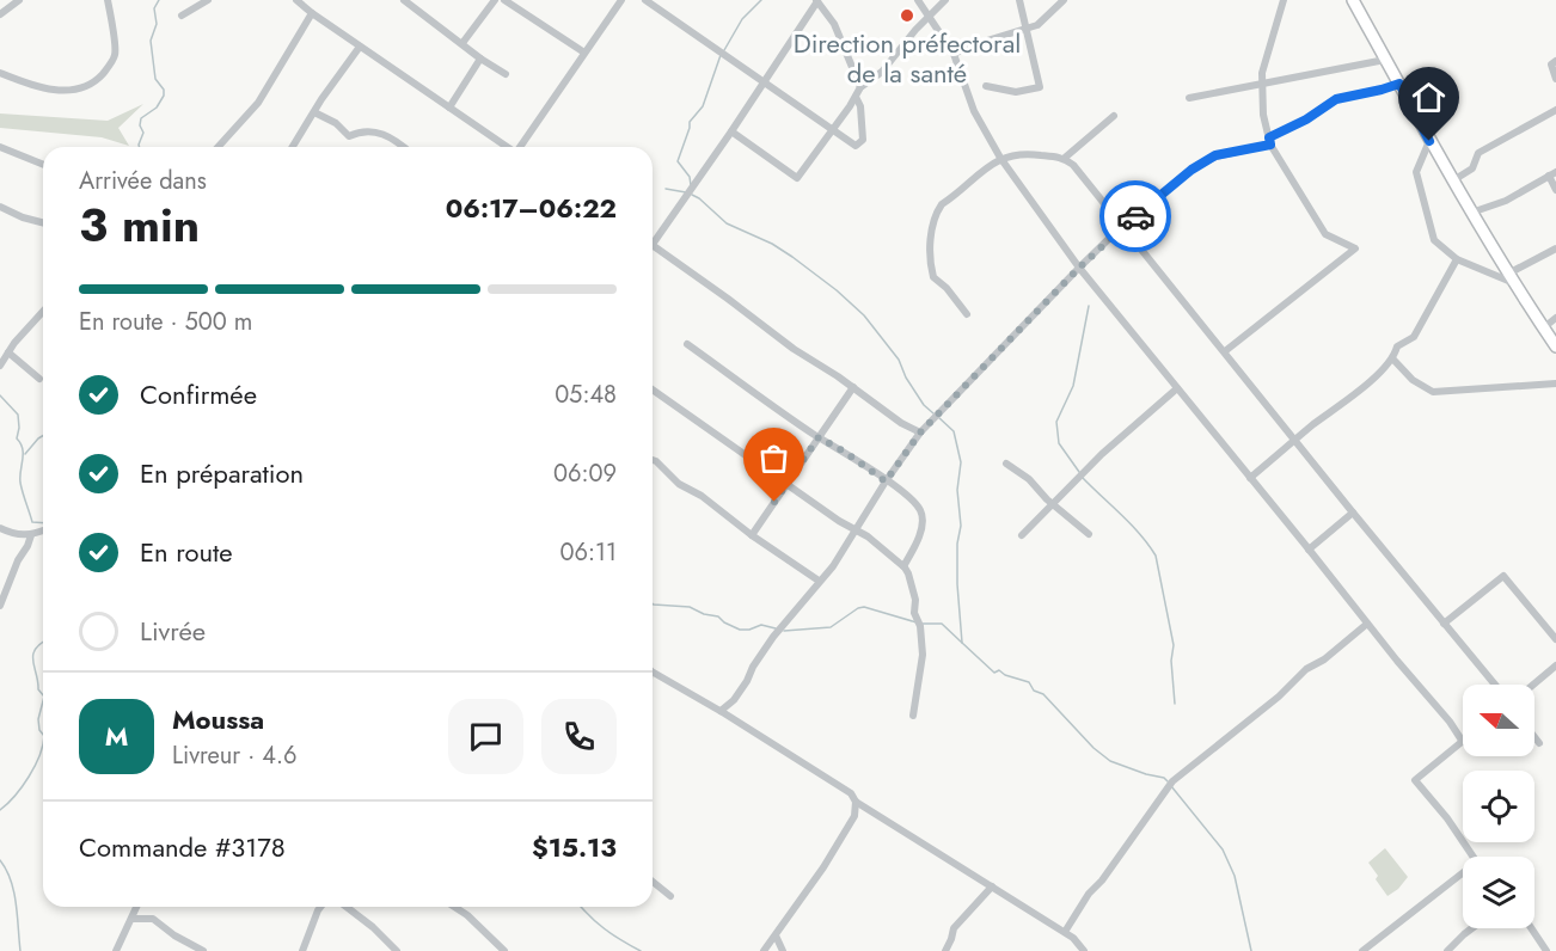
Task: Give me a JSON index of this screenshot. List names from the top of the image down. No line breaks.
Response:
{"places":["Direction préfectoral de la santé"],"north":"left","page":{"heading":["3 min","Arrivée dans","06:17–06:22"],"panel":["Moussa","Livreur · 4.6","Commande #3178","$15.13"],"bar":"En route · 500 m","list":[["Confirmée","05:48"],["En préparation","06:09"],["En route","06:11"],"Livrée"],"round":"M"}}
